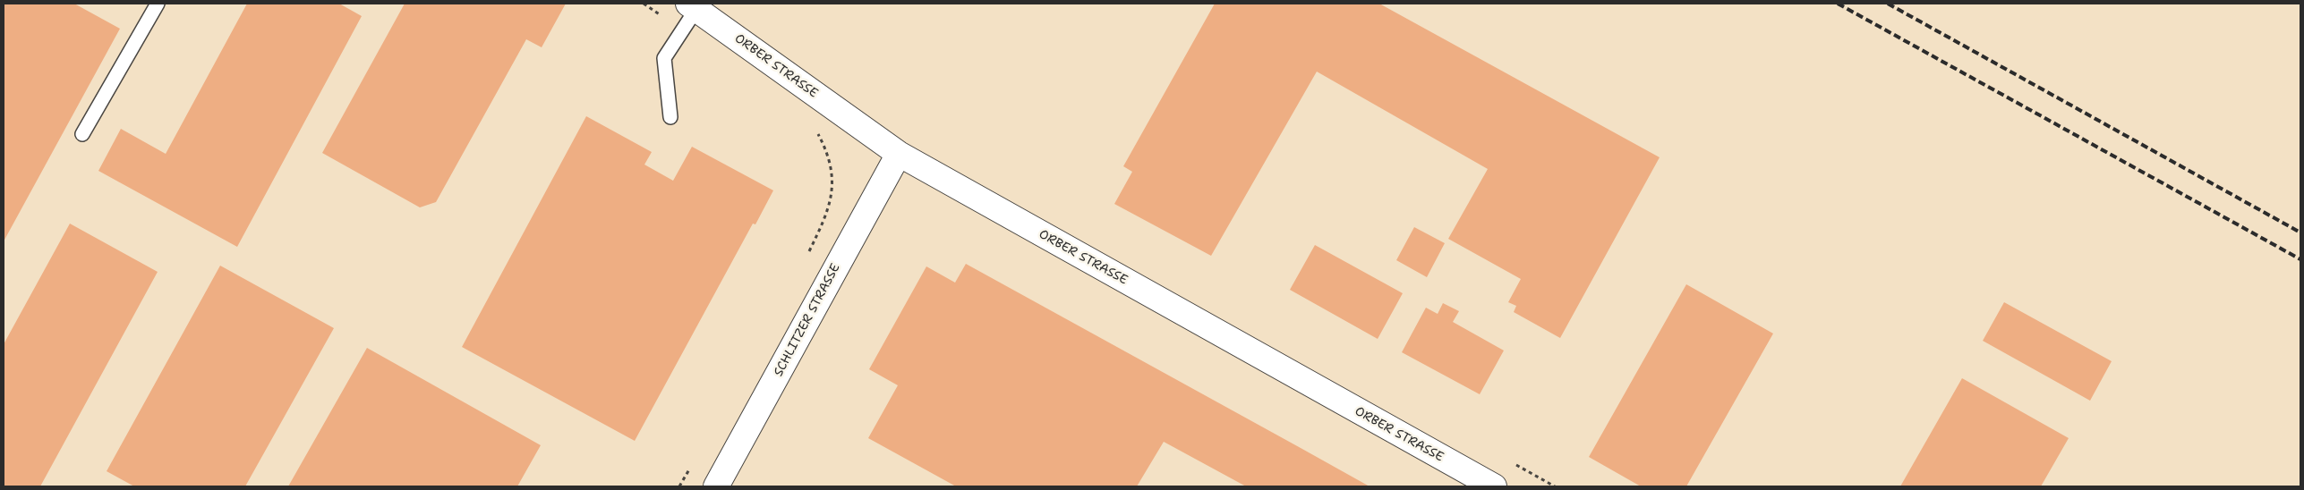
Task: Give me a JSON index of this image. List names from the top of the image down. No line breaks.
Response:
{"streets":{"street":["ORBER STRASSE","SCHLITZER STRASSE"]},"crossings":[["ORBER STRASSE","SCHLITZER STRASSE"]]}
